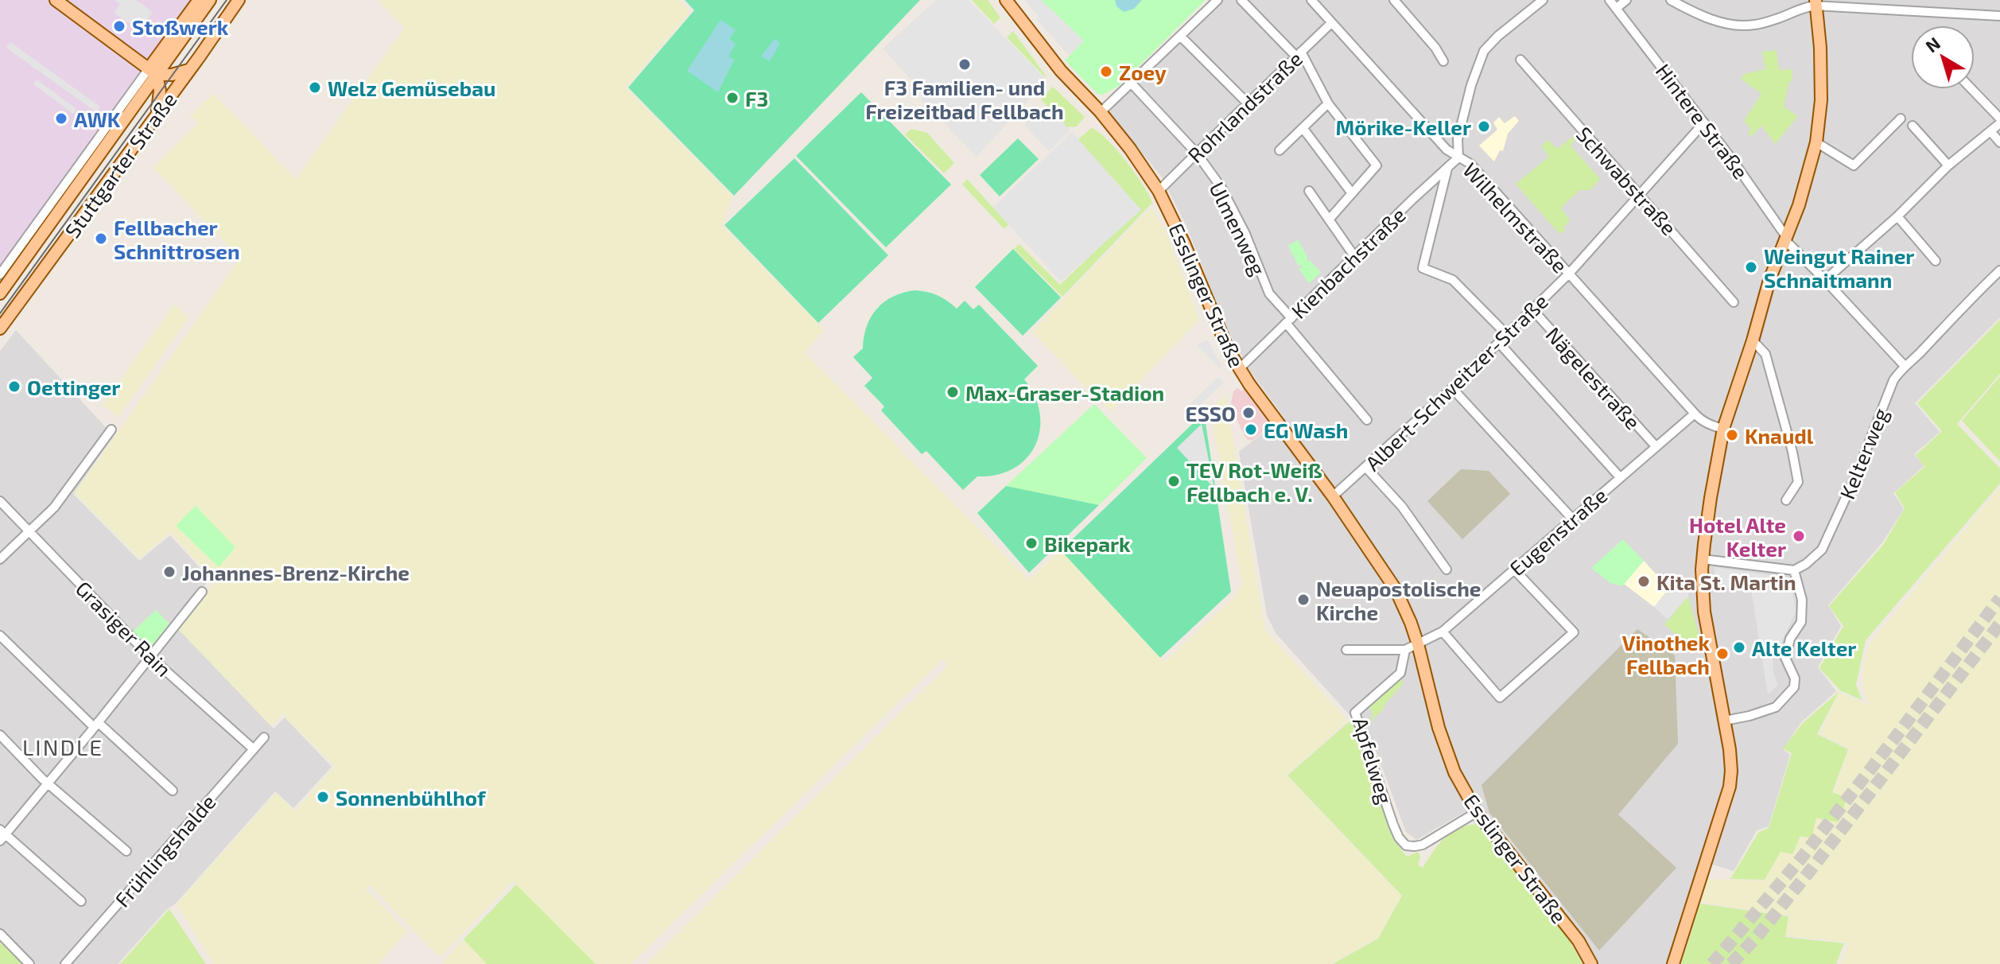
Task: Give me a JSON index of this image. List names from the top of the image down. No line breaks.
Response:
{"streets":{"main road":["Stuttgarter Straße","Esslinger Straße"],"street":["Rohrlandstraße","Hintere Straße","Schwabstraße","Wilhelmstraße","Ulmenweg","Kienbachstraße","Nägelestraße","Albert-Schweitzer-Straße","Kelterweg","Eugenstraße","Grasiger Rain","Apfelweg","Frühlingshalde"]},"crossings":[["Rohrlandstraße","Wilhelmstraße"],["Rohrlandstraße","Ulmenweg"],["Rohrlandstraße","Esslinger Straße"],["Hintere Straße","Albert-Schweitzer-Straße"],["Hintere Straße","Kelterweg"],["Schwabstraße","Albert-Schweitzer-Straße"],["Wilhelmstraße","Kienbachstraße"],["Wilhelmstraße","Albert-Schweitzer-Straße"],["Wilhelmstraße","Eugenstraße"],["Ulmenweg","Kienbachstraße"],["Kienbachstraße","Esslinger Straße"],["Esslinger Straße","Albert-Schweitzer-Straße"],["Esslinger Straße","Eugenstraße"],["Esslinger Straße","Apfelweg"],["Nägelestraße","Albert-Schweitzer-Straße"],["Nägelestraße","Eugenstraße"],["Grasiger Rain","Frühlingshalde"]],"districts":["LINDLE"],"places":["Stoßwerk","F3 Familien- und Freizeitbad Fellbach","Zoey","Welz Gemüsebau","F3","AWK","Mörike-Keller","Fellbacher Schnittrosen","Weingut Rainer Schnaitmann","Oettinger","Max-Graser-Stadion","ESSO","EG Wash","Knaudl","TEV Rot-Weiß Fellbach e. V.","Hotel Alte Kelter","Bikepark","Johannes-Brenz-Kirche","Kita St. Martin","Neuapostolische Kirche","Alte Kelter","Vinothek Fellbach","Sonnenbühlhof"],"north":"top left"}
